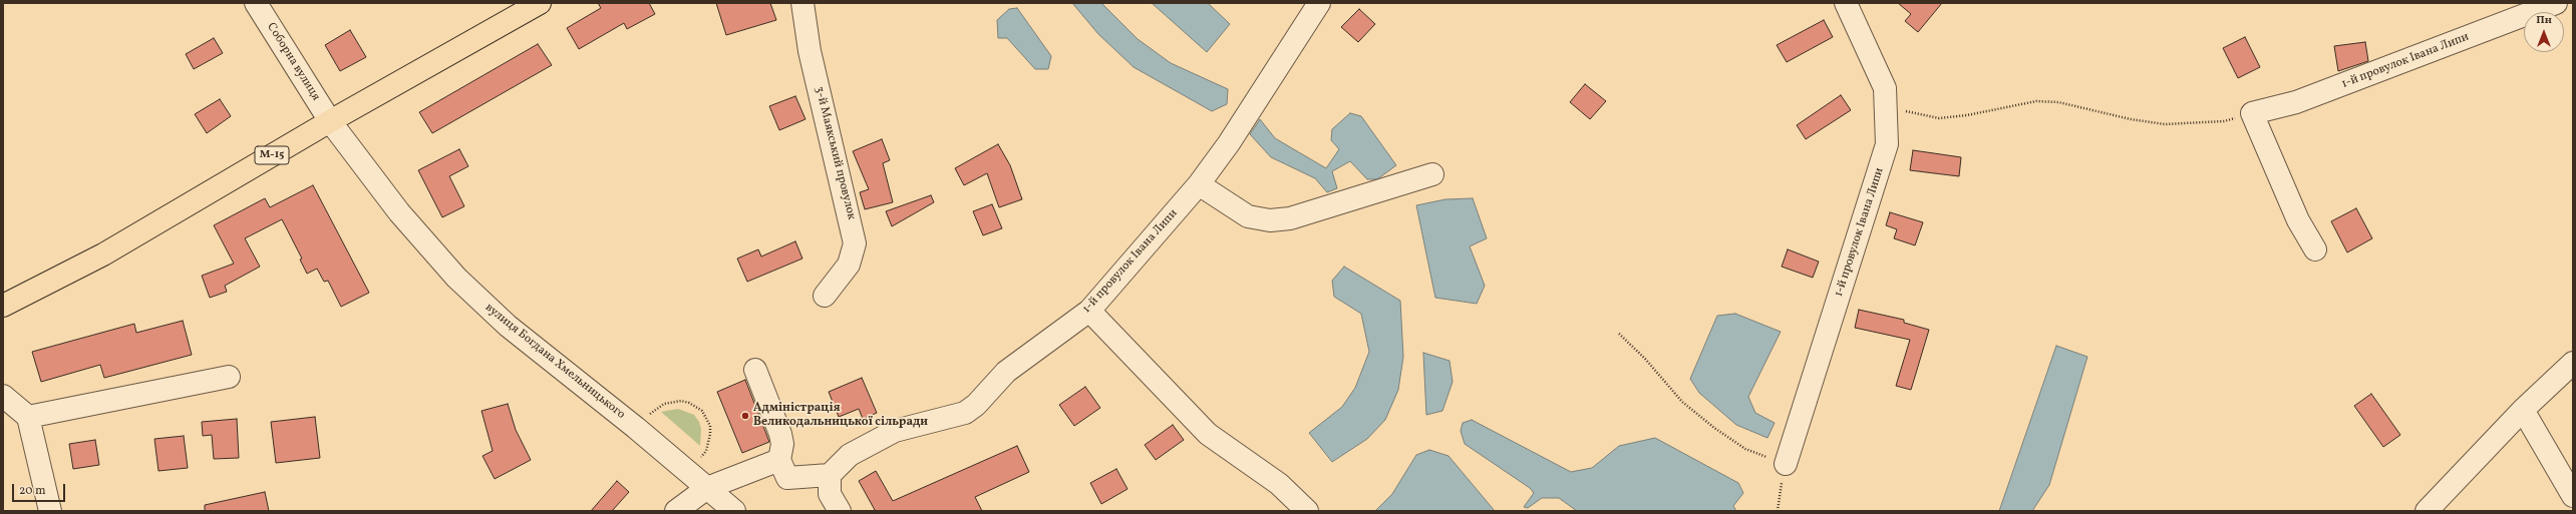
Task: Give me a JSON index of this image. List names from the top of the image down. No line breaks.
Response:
{"streets":{"highway":["М-15"],"street":["1-й провулок Івана Липи","Соборна вулиця","3-й Маякський провулок","вулиця Богдана Хмельницького"]},"crossings":[["Соборна вулиця","М-15"],["Соборна вулиця","вулиця Богдана Хмельницького"],["М-15","вулиця Богдана Хмельницького"]],"places":["Адміністрація Великодальницької сільради"],"scale_bar":"20 m","north":"top"}
